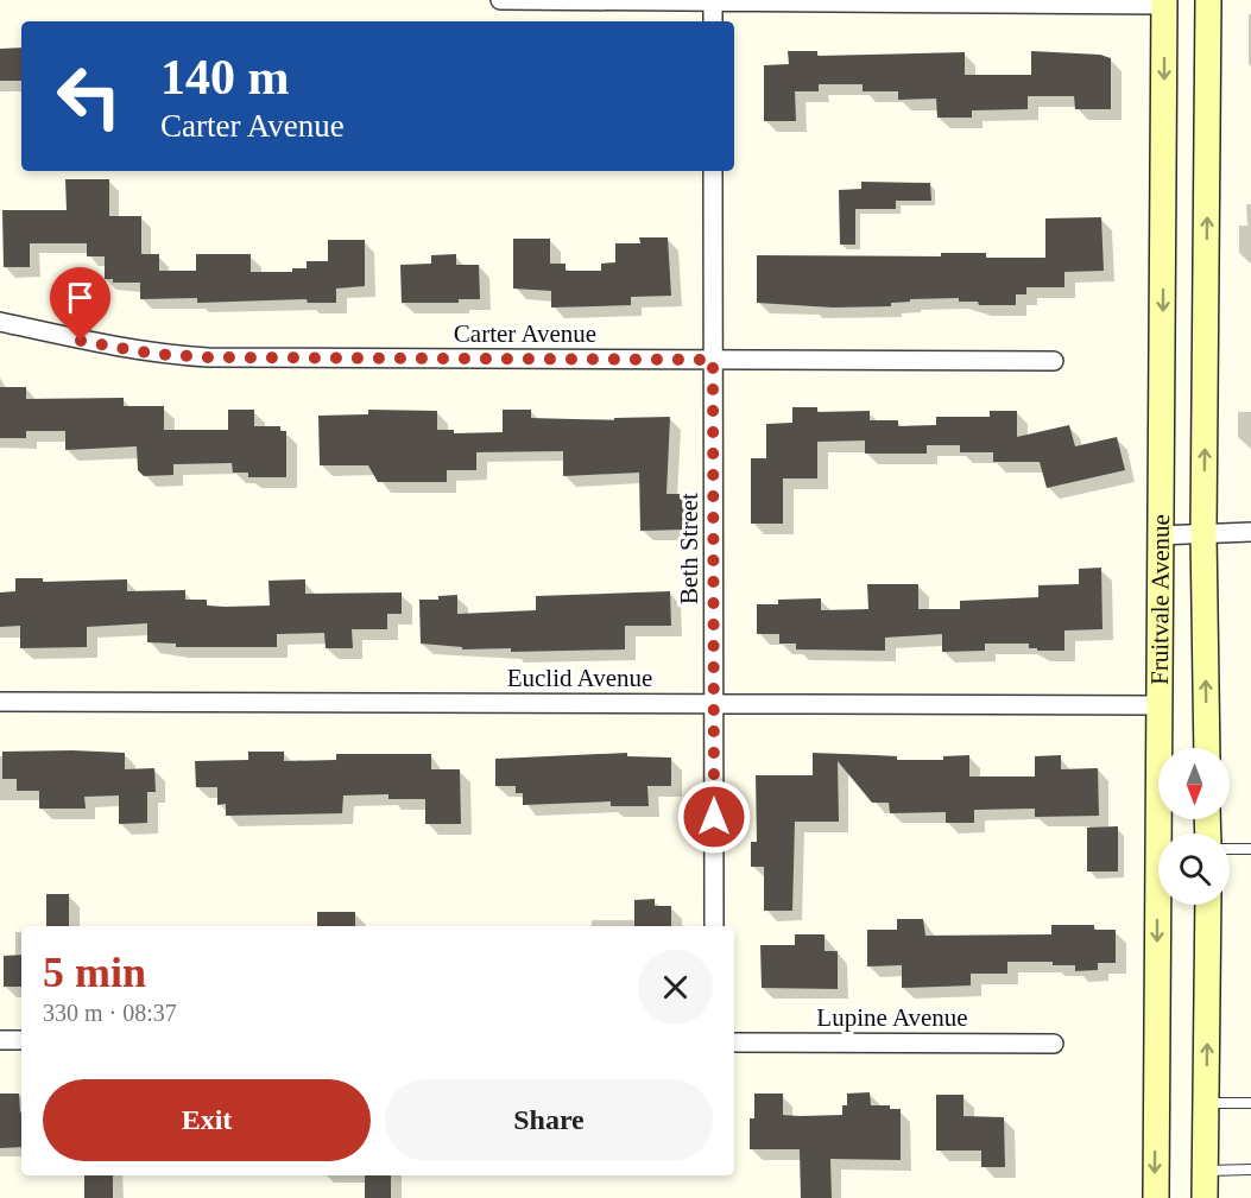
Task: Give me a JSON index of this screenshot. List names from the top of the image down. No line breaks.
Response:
{"streets":{"main road":["Fruitvale Avenue"],"street":["Carter Avenue","Beth Street","Euclid Avenue","Lupine Avenue"]},"crossings":[["Carter Avenue","Beth Street"],["Beth Street","Euclid Avenue"],["Fruitvale Avenue","Euclid Avenue"]],"north":"bottom","page":{"turn":["140 m","Carter Avenue"],"heading":["5 min","330 m · 08:37"],"buttons":["Exit","Share"]}}
